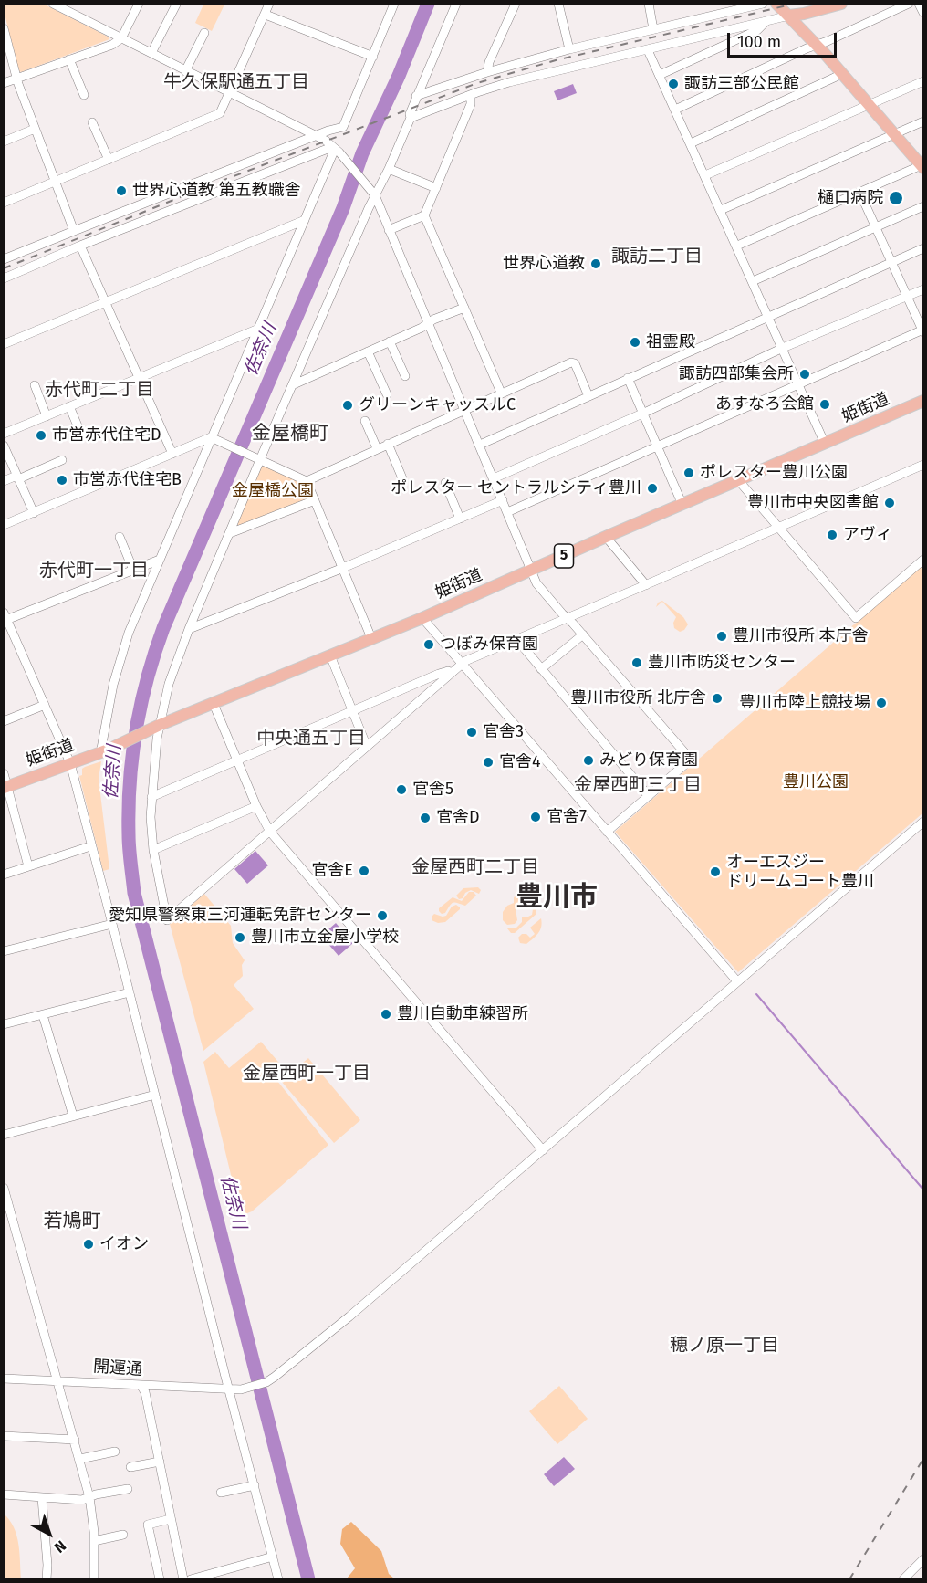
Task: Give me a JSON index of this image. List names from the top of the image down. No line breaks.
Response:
{"streets":{"main road":["姫街道","5"],"street":["開運通"]},"districts":["牛久保駅通五丁目","諏訪二丁目","赤代町二丁目","金屋橋町","赤代町一丁目","中央通五丁目","金屋西町三丁目","金屋西町二丁目","豊川市","金屋西町一丁目","若鳩町","穂ノ原一丁目"],"water":["佐奈川"],"parks":["金屋橋公園","豊川公園"],"places":["諏訪三部公民館","世界心道教 第五教職舎","樋口病院","世界心道教","祖霊殿","諏訪四部集会所","あすなろ会館","グリーンキャッスルC","市営赤代住宅D","ポレスター豊川公園","市営赤代住宅B","ポレスター セントラルシティ豊川","豊川市中央図書館","アヴィ","豊川市役所 本庁舎","つぼみ保育園","豊川市防災センター","豊川市役所 北庁舎","豊川市陸上競技場","官舎3","みどり保育園","官舎4","官舎5","官舎7","官舎D","官舎E","オーエスジー ドリームコート豊川","愛知県警察東三河運転免許センター","豊川市立金屋小学校","豊川自動車練習所","イオン"],"scale_bar":"100 m","north":"bottom right"}
